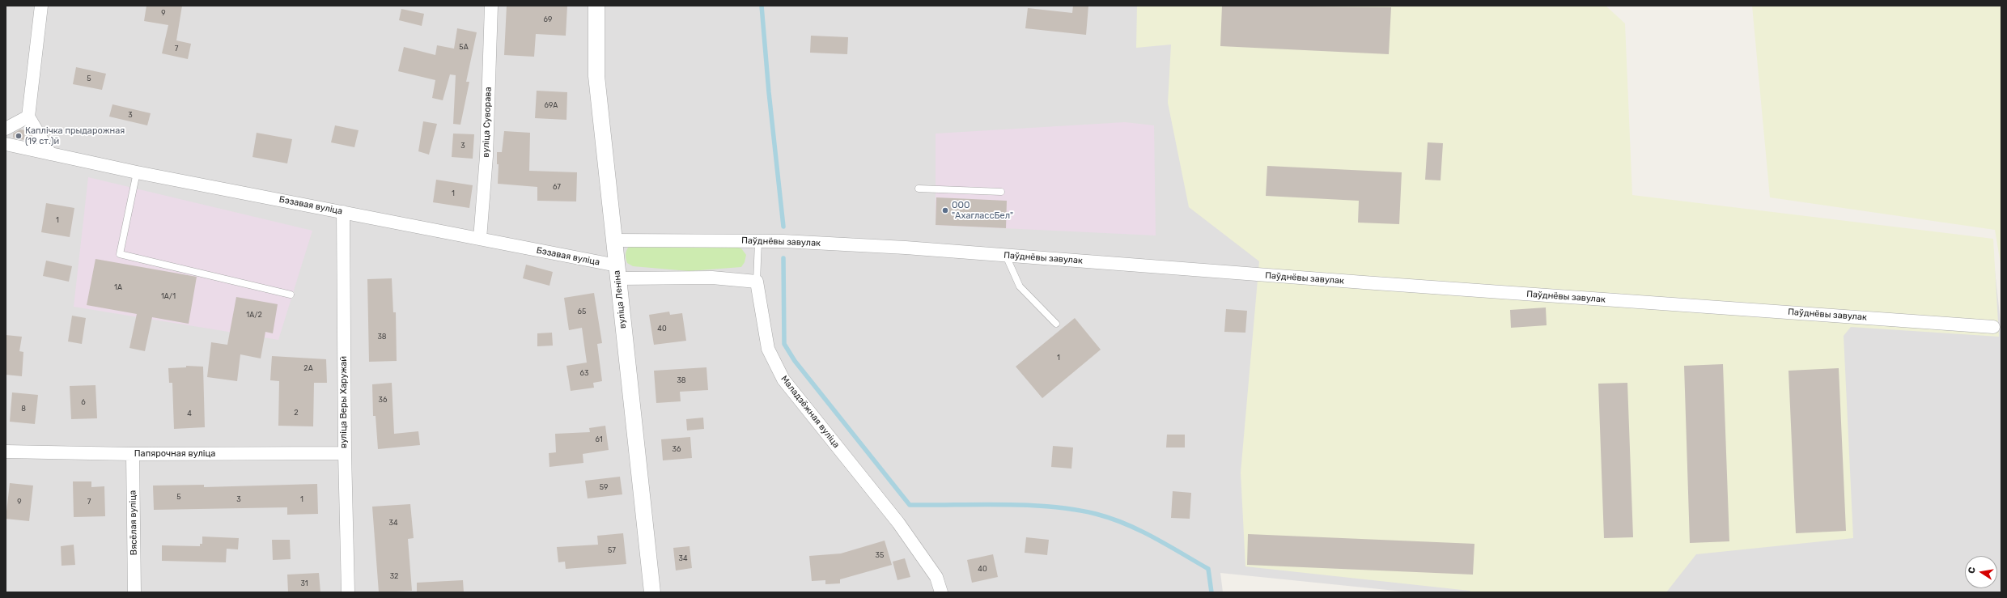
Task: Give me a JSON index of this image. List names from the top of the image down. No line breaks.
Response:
{"streets":{"street":["вуліца Суворава","Бэзавая вуліца","Паўднёвы завулак","вуліца Леніна","вуліца Веры Харужай","Маладзёжная вуліца","Папярочная вуліца","Вясёлая вуліца"]},"crossings":[["вуліца Суворава","Бэзавая вуліца"],["Бэзавая вуліца","вуліца Леніна"],["Бэзавая вуліца","вуліца Веры Харужай"],["Паўднёвы завулак","вуліца Леніна"],["вуліца Веры Харужай","Папярочная вуліца"],["Папярочная вуліца","Вясёлая вуліца"]],"places":["Каплічка прыдарожная (19 ст.)й","ООО \"АхаглассБел\""],"house_numbers":["9","69","5А","7","5","69А","3","3","67","1","1","1А","1А/1","65","1А/2","40","38","1","2А","63","38","36","6","8","2","4","61","36","59","5","3","1","9","7","34","57","35","34","40","32","31"],"north":"left"}
